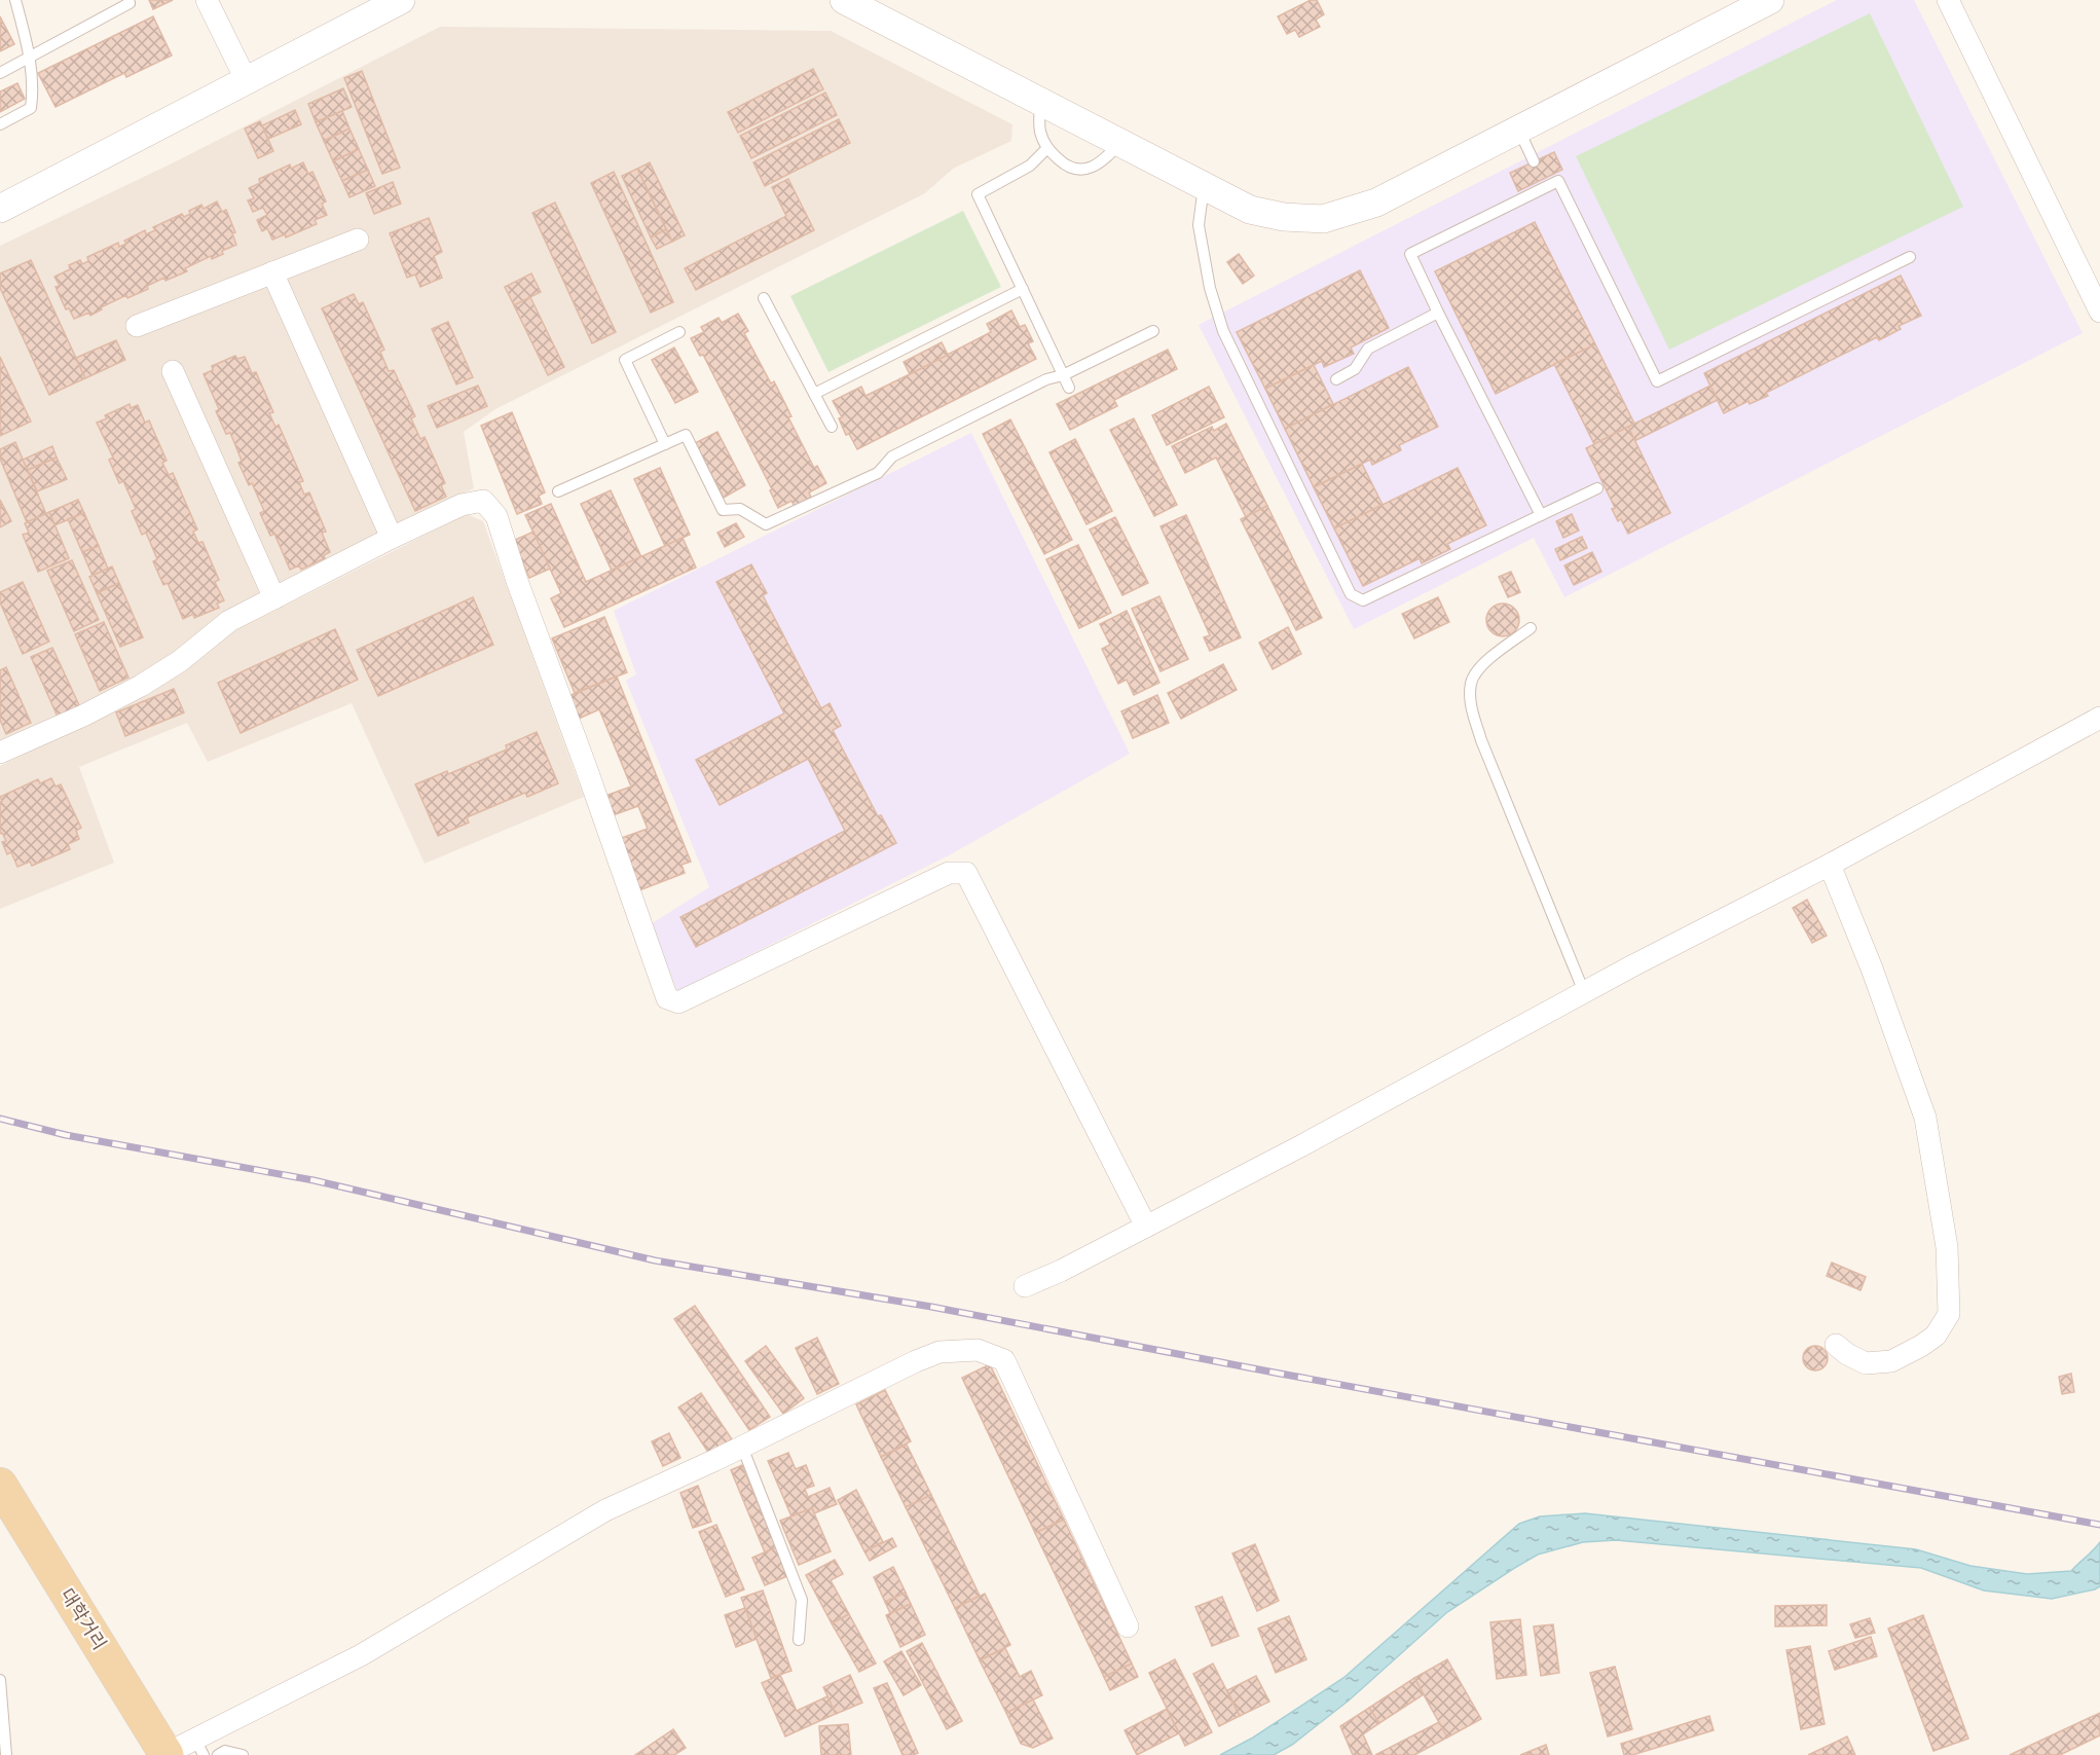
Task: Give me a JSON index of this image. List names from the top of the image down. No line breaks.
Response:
{"streets":{"main road":["대학거리"]}}
